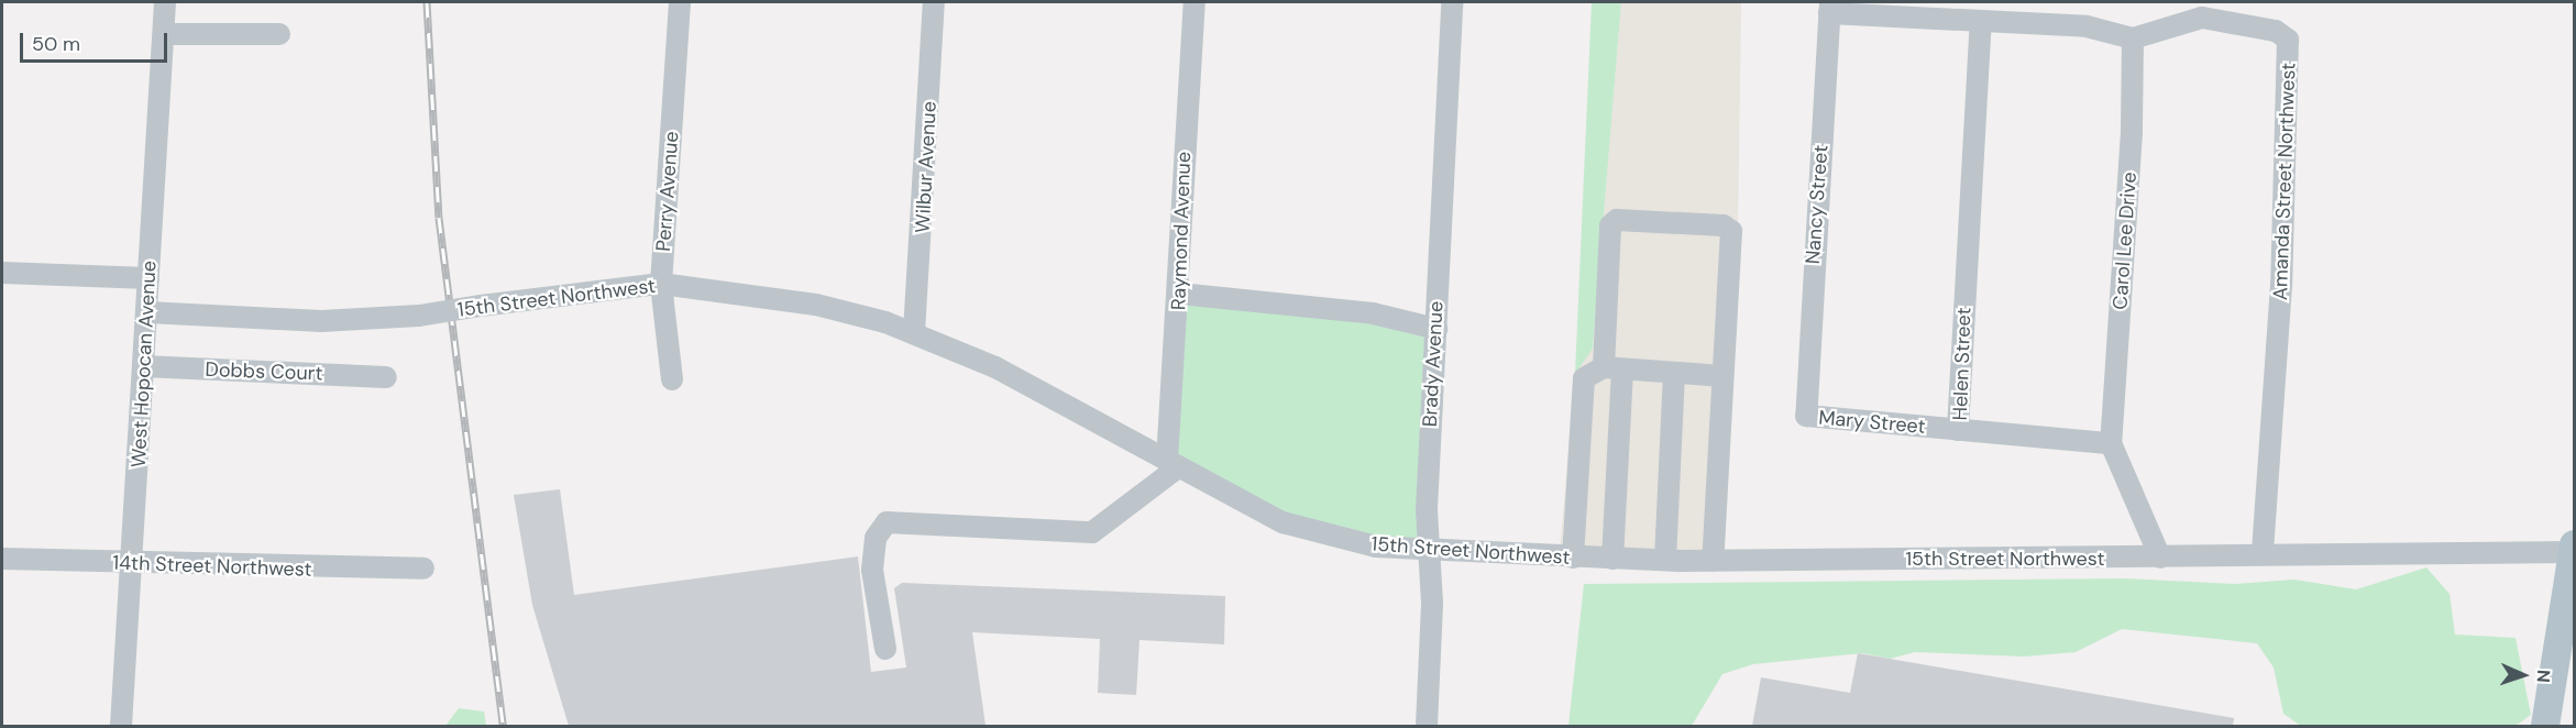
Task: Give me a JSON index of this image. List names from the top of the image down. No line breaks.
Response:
{"streets":{"street":["Wilbur Avenue","Amanda Street Northwest","Perry Avenue","Nancy Street","Raymond Avenue","Carol Lee Drive","15th Street Northwest","West Hopocan Avenue","Brady Avenue","Helen Street","Dobbs Court","Mary Street","14th Street Northwest"]},"crossings":[["Wilbur Avenue","15th Street Northwest"],["Amanda Street Northwest","Carol Lee Drive"],["Amanda Street Northwest","15th Street Northwest"],["Perry Avenue","15th Street Northwest"],["Nancy Street","Mary Street"],["Raymond Avenue","15th Street Northwest"],["Carol Lee Drive","Helen Street"],["15th Street Northwest","West Hopocan Avenue"],["15th Street Northwest","Brady Avenue"],["West Hopocan Avenue","Dobbs Court"],["West Hopocan Avenue","14th Street Northwest"],["Helen Street","Mary Street"]],"scale_bar":"50 m","north":"right"}
